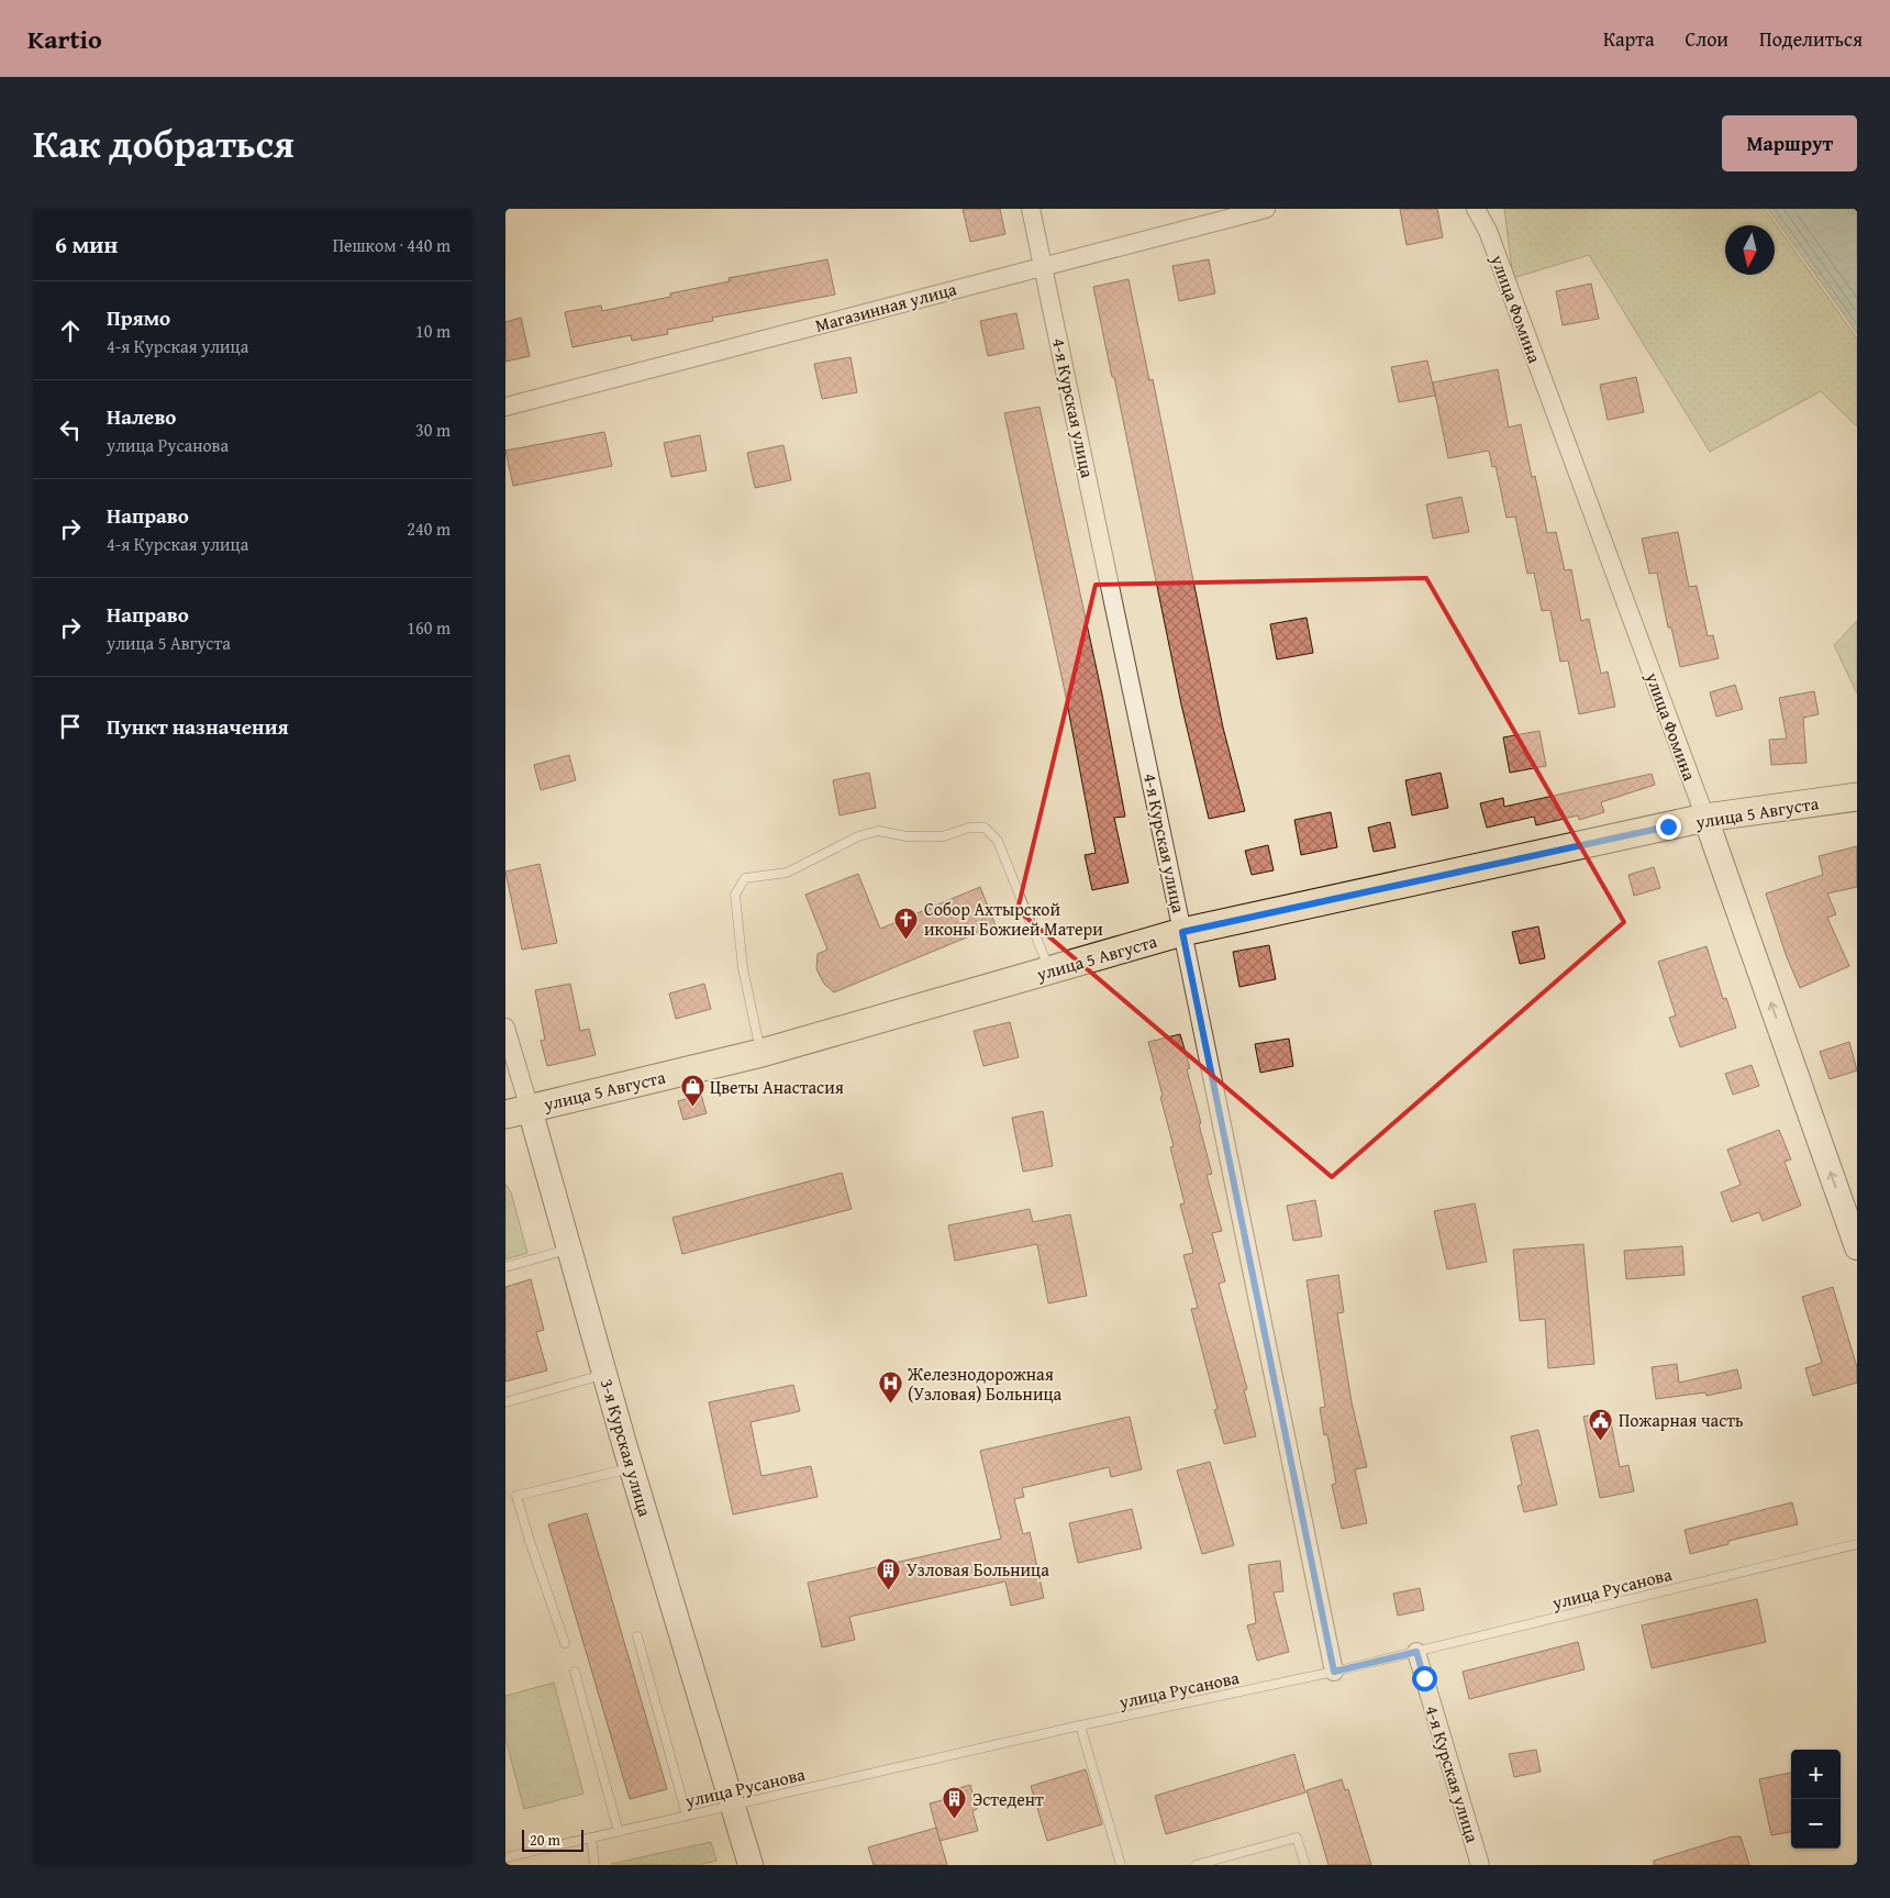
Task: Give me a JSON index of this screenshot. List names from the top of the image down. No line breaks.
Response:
{"streets":{"main road":["улица Фомина","улица 5 Августа","3-я Курская улица"],"street":["Магазинная улица","4-я Курская улица"],"lane":["улица Русанова"]},"crossings":[["Магазинная улица","4-я Курская улица"],["улица Фомина","улица 5 Августа"],["4-я Курская улица","улица 5 Августа"],["4-я Курская улица","улица Русанова"],["улица 5 Августа","3-я Курская улица"],["3-я Курская улица","улица Русанова"]],"one_way":["улица Фомина"],"places":{"church":["Собор Ахтырской иконы Божией Матери"],"shop":["Цветы Анастасия"],"hospital":["Железнодорожная (Узловая) Больница"],"public building":["Пожарная часть"],"building":["Узловая Больница","Эстедент"]},"scale_bar":"20 m","north":"bottom","page":{"header":"Kartio","nav":["Карта","Слои","Поделиться"],"title":"Как добраться","buttons":"Маршрут","heading":["6 мин","Пешком · 440 m"],"list":[["Прямо","4-я Курская улица","10 m"],["Налево","улица Русанова","30 m"],["Направо","4-я Курская улица","240 m"],["Направо","улица 5 Августа","160 m"],"Пункт назначения"],"map_buttons":["+","−"],"scale":"20 m"}}
